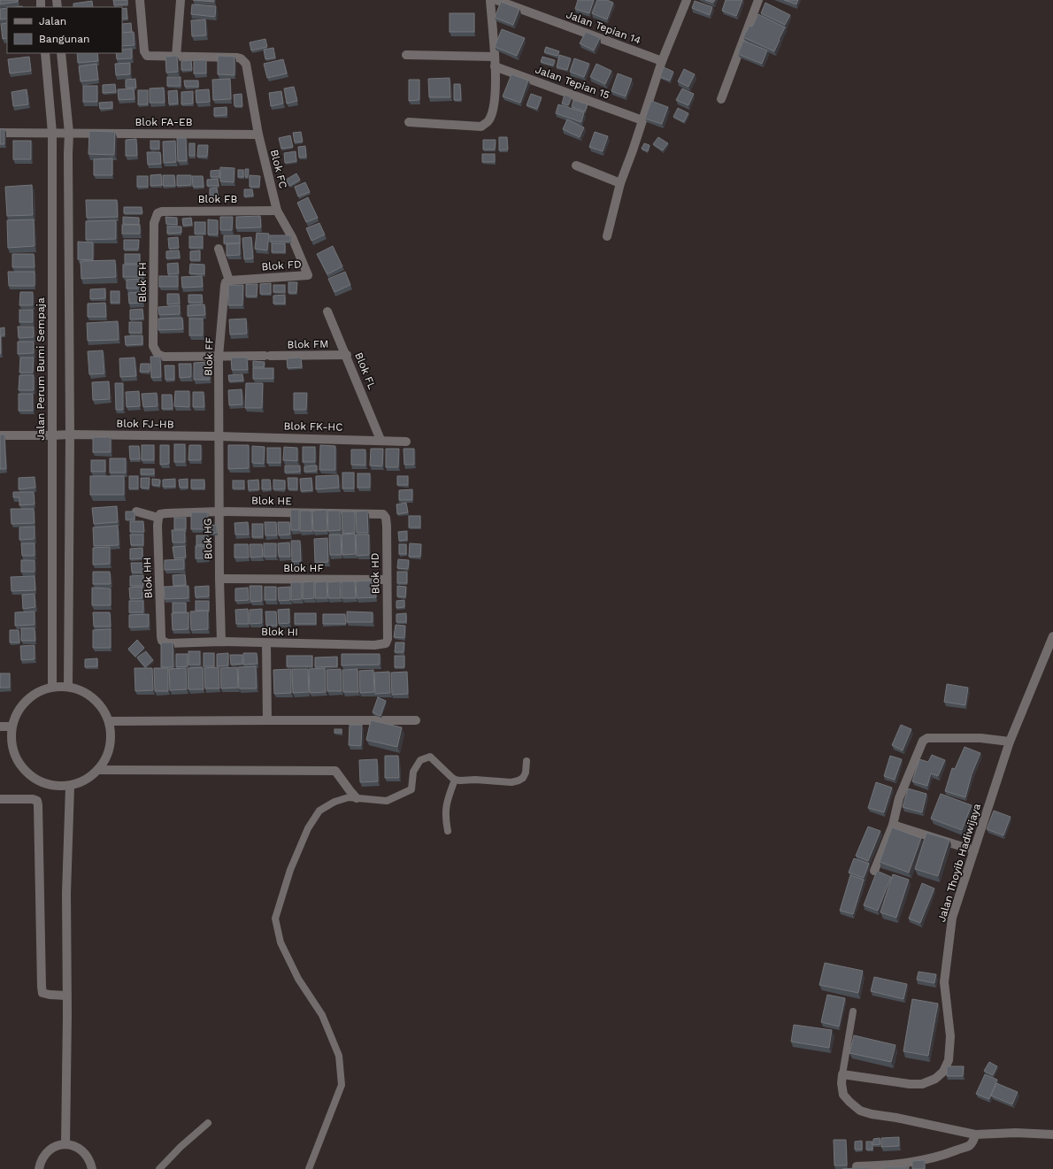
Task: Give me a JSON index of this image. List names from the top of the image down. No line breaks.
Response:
{"streets":{"street":["Jalan Tepian 14","Jalan Tepian 15","Blok FA-EB","Blok FC","Blok FB","Blok FD","Blok FH","Blok FM","Blok FF","Jalan Perum Bumi Sempaja","Blok FL","Blok FJ-HB","Blok FK-HC","Blok HE","Blok HG","Blok HF","Blok HD","Blok HH","Blok HI","Jalan Thoyib Hadiwijaya"]},"crossings":[["Blok FA-EB","Blok FC"],["Blok FA-EB","Jalan Perum Bumi Sempaja"],["Blok FC","Blok FB"],["Blok FC","Blok FD"],["Blok FB","Blok FD"],["Blok FB","Blok FH"],["Blok FD","Blok FF"],["Blok FH","Blok FM"],["Blok FM","Blok FF"],["Blok FM","Blok FL"],["Blok FF","Blok FJ-HB"],["Blok FF","Blok FK-HC"],["Blok FF","Blok HG"],["Jalan Perum Bumi Sempaja","Blok FJ-HB"],["Blok FL","Blok FK-HC"],["Blok FJ-HB","Blok FK-HC"],["Blok FJ-HB","Blok HG"],["Blok FK-HC","Blok HG"],["Blok HE","Blok HG"],["Blok HE","Blok HD"],["Blok HE","Blok HH"],["Blok HG","Blok HF"],["Blok HG","Blok HI"],["Blok HF","Blok HD"],["Blok HD","Blok HI"],["Blok HH","Blok HI"]],"legend":["Jalan","Bangunan"]}
